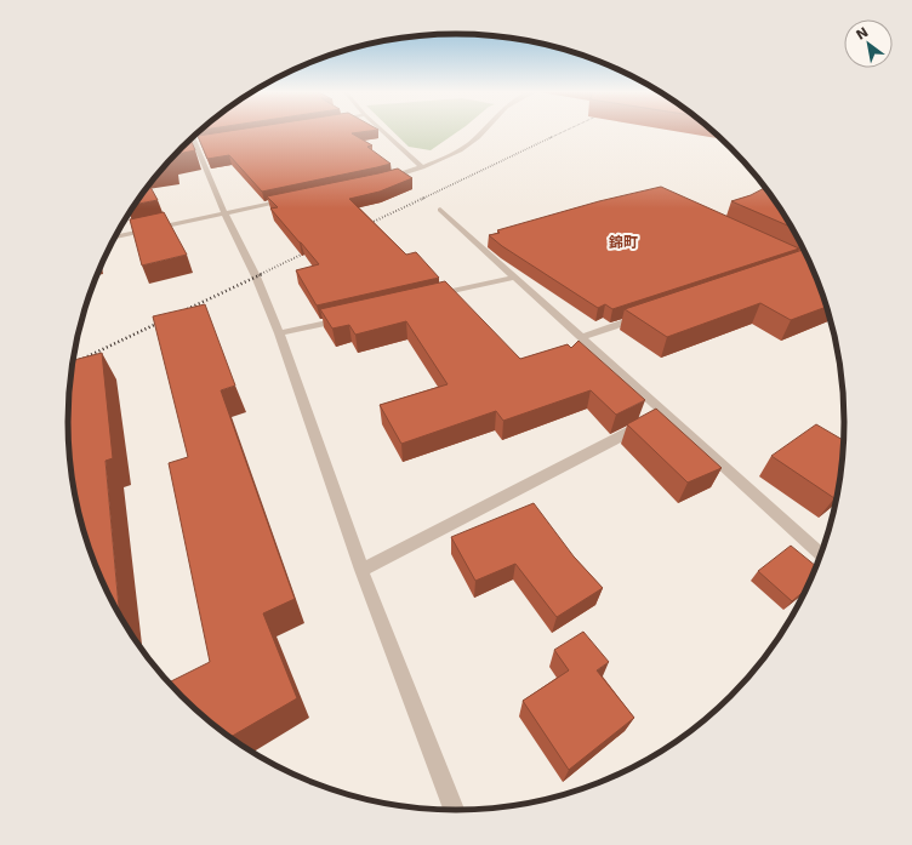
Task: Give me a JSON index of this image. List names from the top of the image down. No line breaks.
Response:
{"districts":["錦町"],"north":"top left"}
